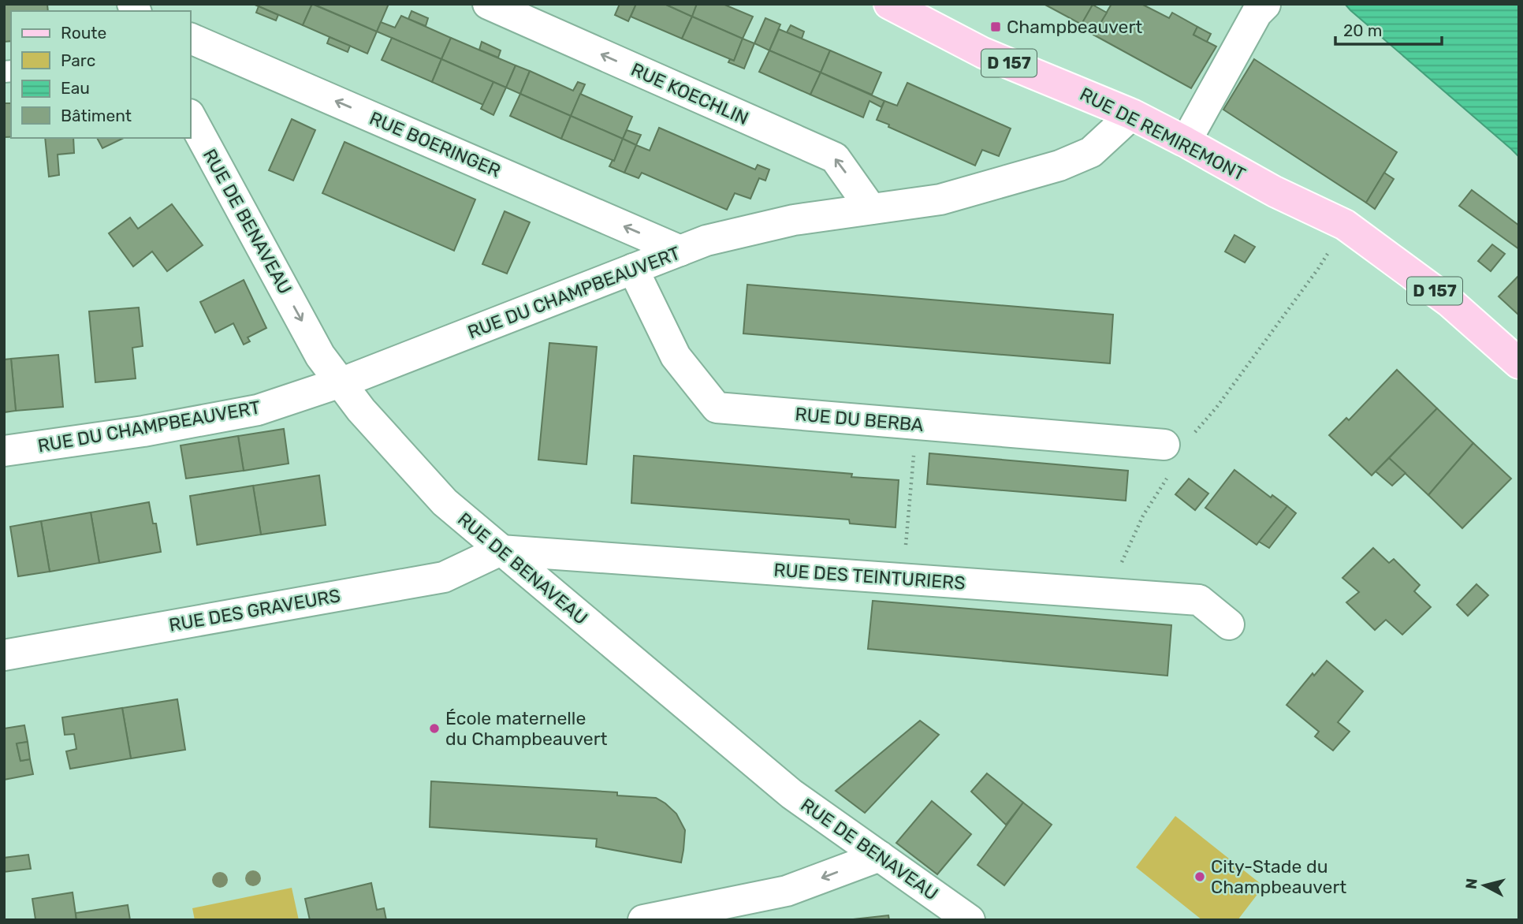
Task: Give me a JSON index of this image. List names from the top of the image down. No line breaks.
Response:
{"streets":{"main road":["D 157","RUE DE REMIREMONT"],"street":["RUE KOECHLIN","RUE BOERINGER","RUE DE BENAVEAU","RUE DU CHAMPBEAUVERT","RUE DU BERBA","RUE DES TEINTURIERS","RUE DES GRAVEURS"]},"crossings":[["RUE KOECHLIN","RUE DU CHAMPBEAUVERT"],["RUE DE REMIREMONT","RUE DU CHAMPBEAUVERT"],["RUE BOERINGER","RUE DU CHAMPBEAUVERT"],["RUE DE BENAVEAU","RUE DU CHAMPBEAUVERT"],["RUE DE BENAVEAU","RUE DES TEINTURIERS"],["RUE DE BENAVEAU","RUE DES GRAVEURS"],["RUE DU CHAMPBEAUVERT","RUE DU BERBA"],["RUE DES TEINTURIERS","RUE DES GRAVEURS"]],"one_way":["RUE KOECHLIN","RUE BOERINGER"],"places":{"transit":["Champbeauvert"],"other":["École maternelle du Champbeauvert","City-Stade du Champbeauvert"]},"legend":["Route","Parc","Eau","Bâtiment"],"scale_bar":"20 m","north":"left"}
